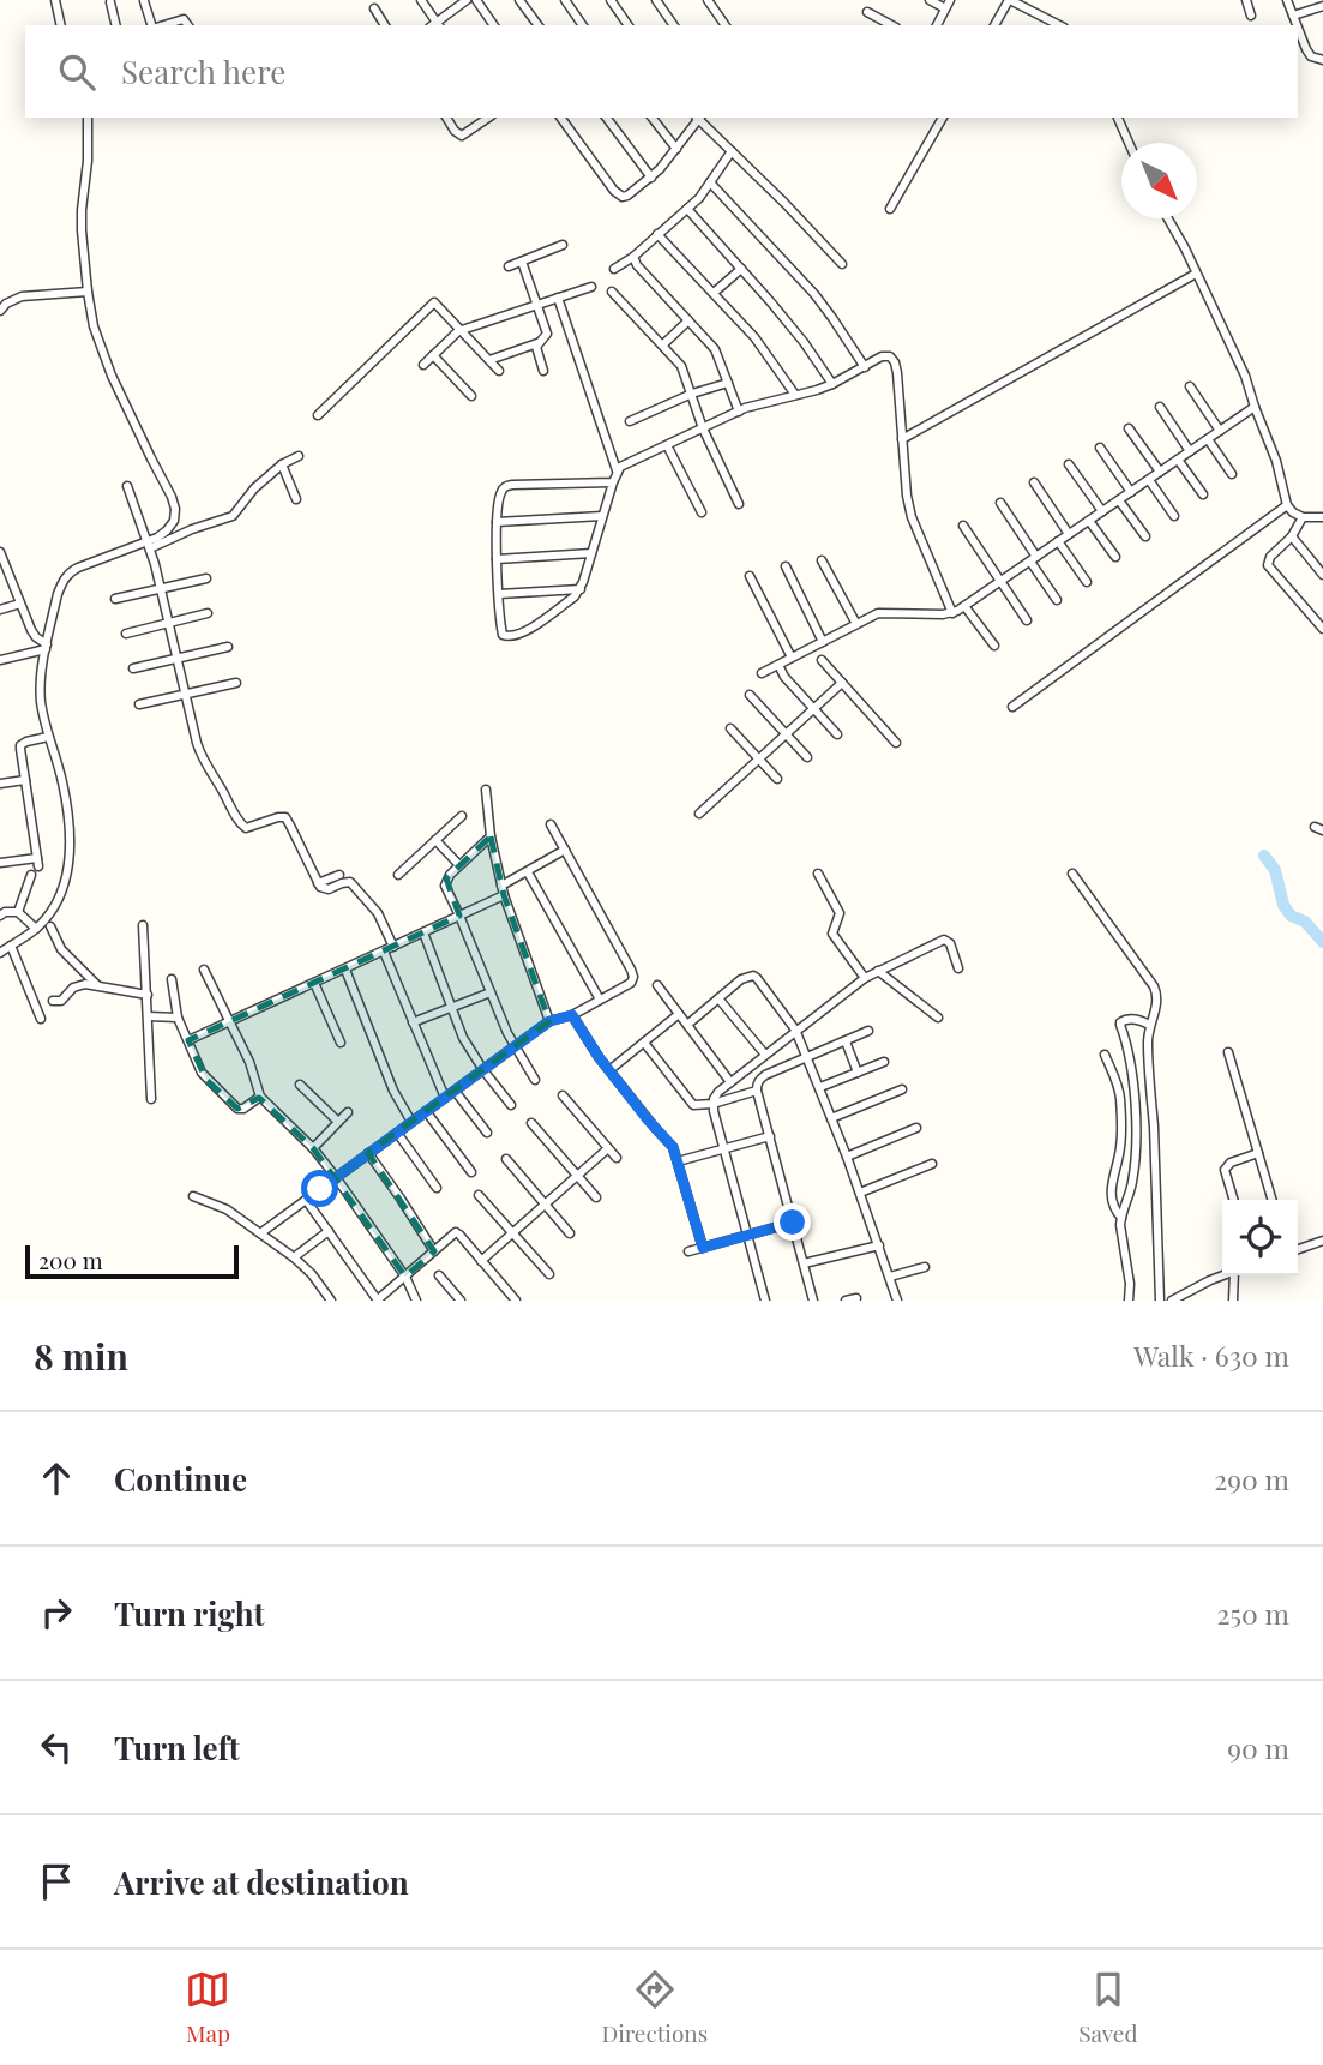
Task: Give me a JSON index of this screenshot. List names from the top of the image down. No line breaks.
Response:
{"scale_bar":"200 m","north":"bottom right","page":{"search":"Search here","scale":"200 m","heading":["8 min","Walk · 630 m"],"list":[["Continue","290 m"],["Turn right","250 m"],["Turn left","90 m"],"Arrive at destination"],"nav":["Map","Directions","Saved"]}}
